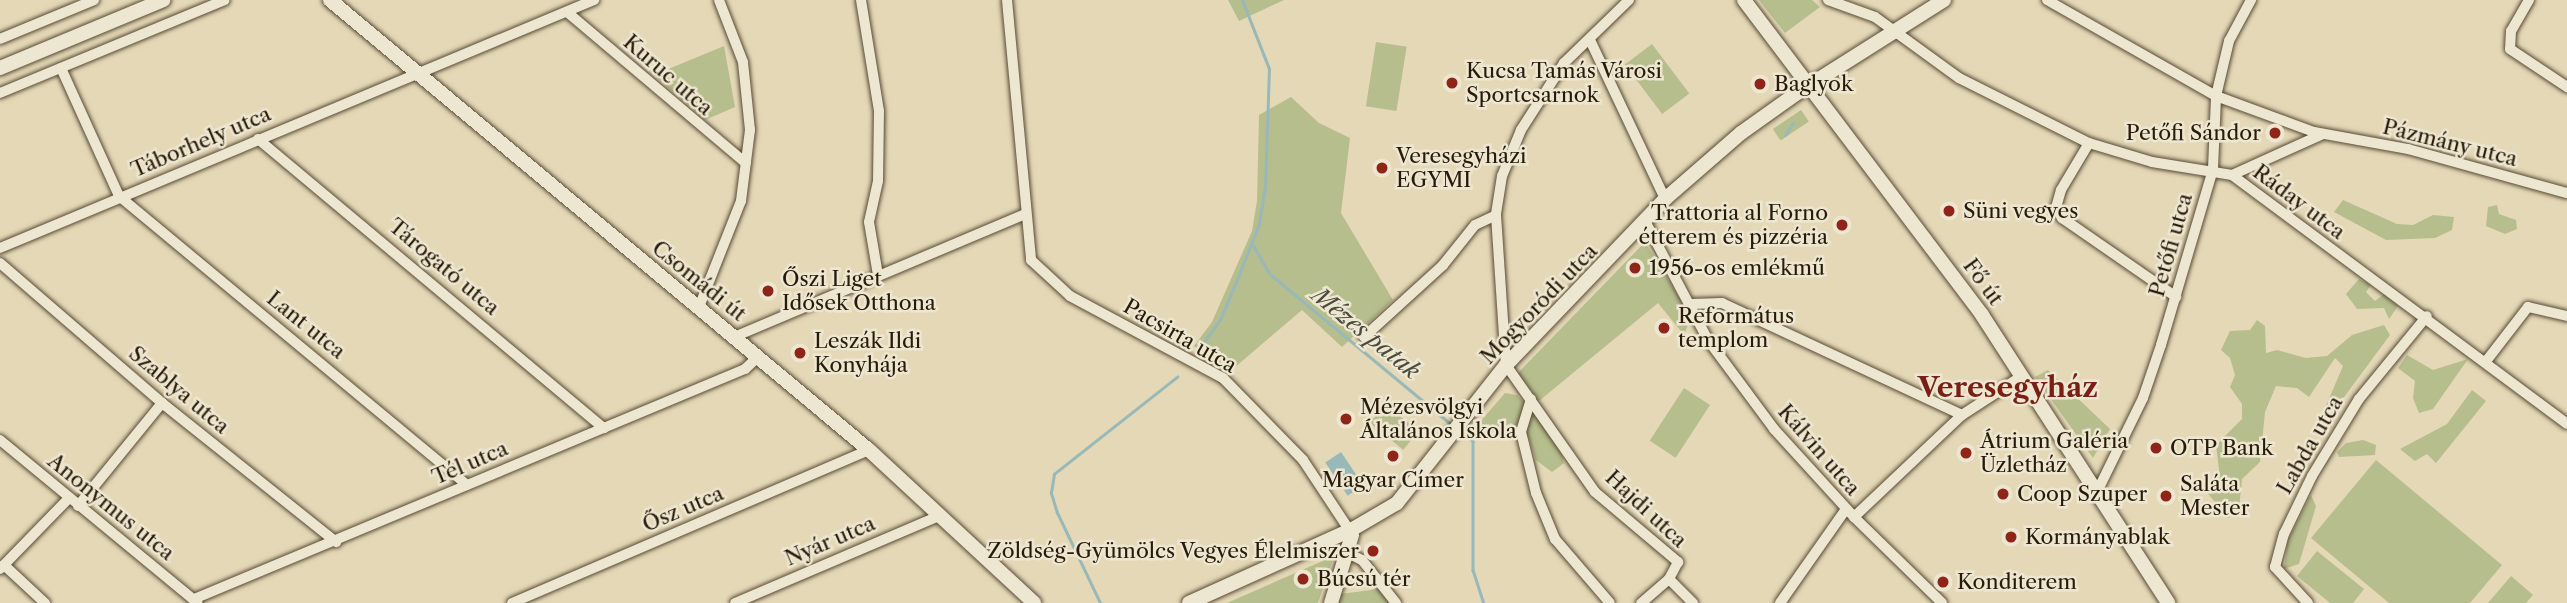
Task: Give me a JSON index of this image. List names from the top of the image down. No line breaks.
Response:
{"streets":{"main road":["Csomádi út","Fő út","Mogyoródi utca"],"street":["Kuruc utca","Táborhely utca","Pázmány utca","Ráday utca","Petőfi utca","Tárogató utca","Lant utca","Pacsirta utca","Szablya utca","Labda utca","Kálvin utca","Tél utca","Anonymus utca","Ősz utca","Hajdi utca","Nyár utca"]},"crossings":[["Kuruc utca","Táborhely utca"],["Táborhely utca","Tárogató utca"],["Táborhely utca","Csomádi út"],["Táborhely utca","Lant utca"],["Pázmány utca","Petőfi utca"],["Ráday utca","Petőfi utca"],["Ráday utca","Mogyoródi utca"],["Ráday utca","Labda utca"],["Petőfi utca","Fő út"],["Tárogató utca","Tél utca"],["Csomádi út","Tél utca"],["Csomádi út","Ősz utca"],["Csomádi út","Nyár utca"],["Fő út","Mogyoródi utca"],["Mogyoródi utca","Pacsirta utca"],["Mogyoródi utca","Kálvin utca"],["Mogyoródi utca","Hajdi utca"],["Lant utca","Tél utca"],["Szablya utca","Tél utca"],["Tél utca","Anonymus utca"]],"districts":["Veresegyház"],"water":["Mézes patak"],"places":["Kucsa Tamás Városi Sportcsarnok","Baglyok","Petőfi Sándor","Veresegyházi EGYMI","Süni vegyes","Trattoria al Forno étterem és pizzéria","1956-os emlékmű","Őszi Liget Idősek Otthona","Református templom","Leszák Ildi Konyhája","Mézesvölgyi Általános Iskola","OTP Bank","Átrium Galéria Üzletház","Magyar Címer","Coop Szuper","Saláta Mester","Kormányablak","Zöldség-Gyümölcs Vegyes Élelmiszer","Búcsú tér","Konditerem"]}
